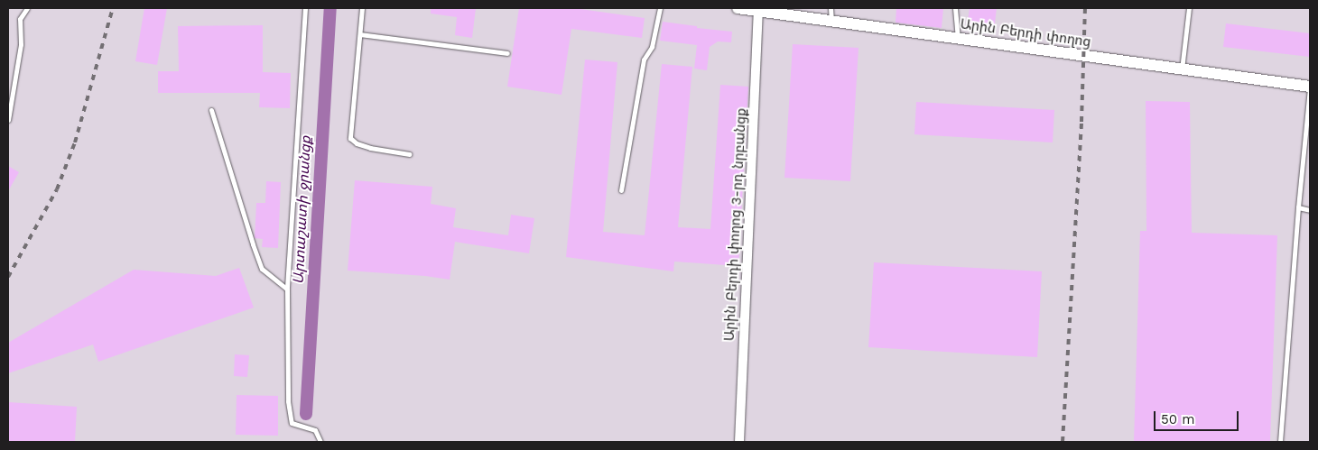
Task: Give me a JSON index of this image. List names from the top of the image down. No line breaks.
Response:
{"streets":{"street":["Արին Բերդի փողոց","Արին Բերդի փողոց 3-րդ նրբանցք"]},"crossings":[["Արին Բերդի փողոց","Արին Բերդի փողոց 3-րդ նրբանցք"]],"water":["Արտաշատի ջրանցք"],"scale_bar":"50 m"}
